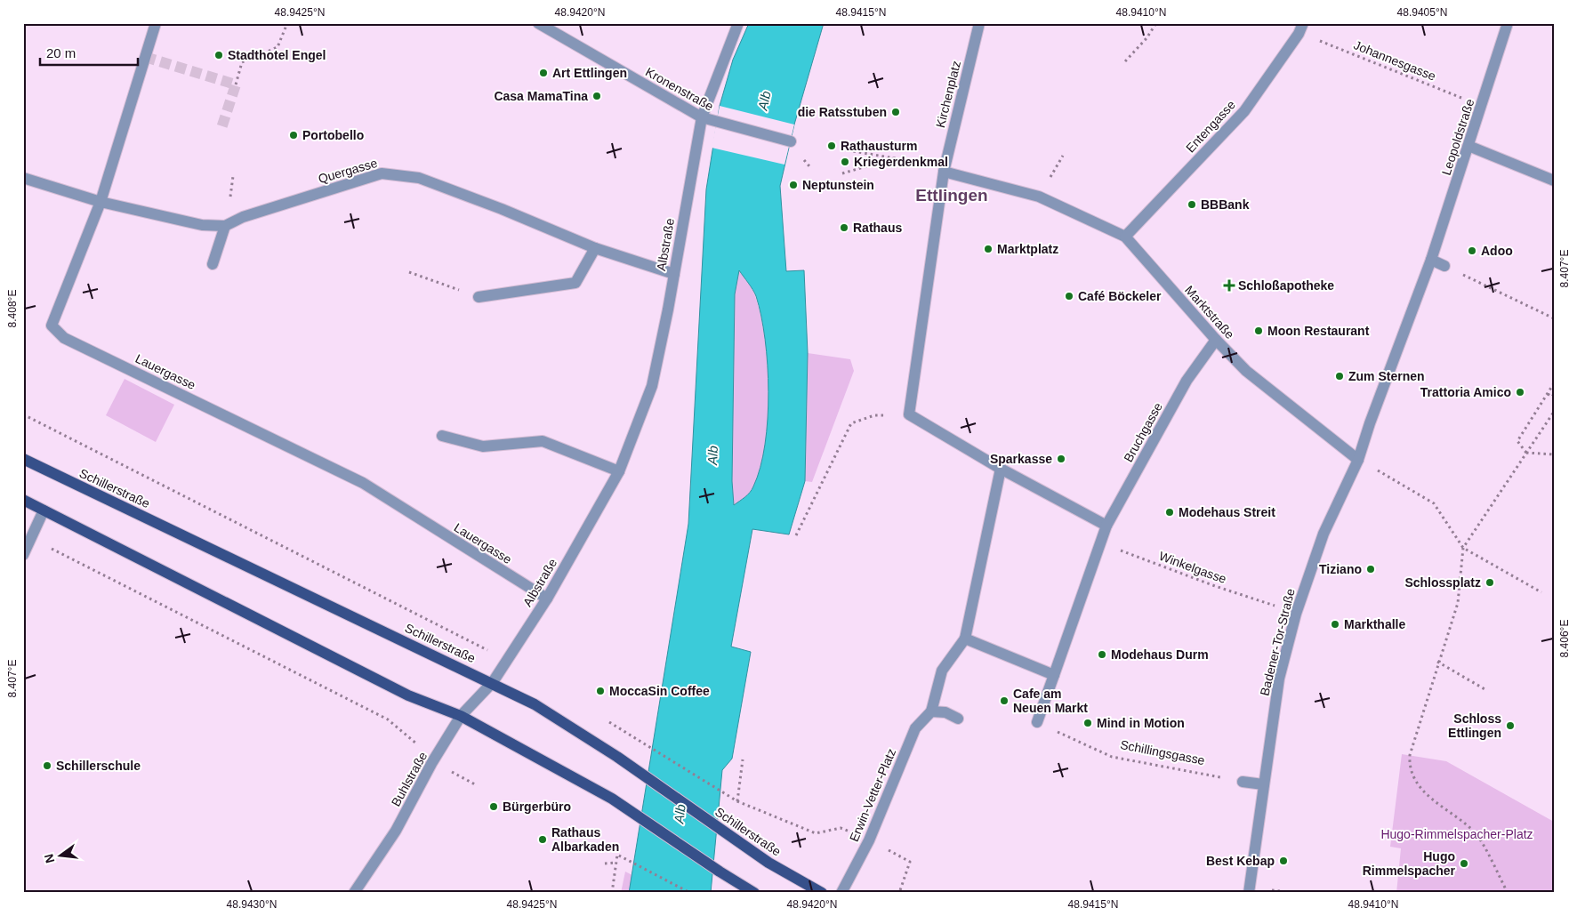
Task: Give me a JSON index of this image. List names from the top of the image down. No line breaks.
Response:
{"streets":{"main road":["Schillerstraße"],"street":["Kronenstraße","Kirchenplatz","Entengasse","Leopoldstraße","Quergasse","Albstraße","Marktstraße","Lauergasse","Bruchgasse","Badener-Tor-Straße","Buhlstraße","Erwin-Vetter-Platz"],"path":["Johannesgasse","Winkelgasse","Schillingsgasse"]},"crossings":[["Johannesgasse","Entengasse"],["Johannesgasse","Leopoldstraße"],["Kronenstraße","Albstraße"],["Kirchenplatz","Marktstraße"],["Entengasse","Marktstraße"],["Leopoldstraße","Marktstraße"],["Leopoldstraße","Badener-Tor-Straße"],["Quergasse","Albstraße"],["Quergasse","Lauergasse"],["Albstraße","Lauergasse"],["Albstraße","Schillerstraße"],["Albstraße","Buhlstraße"],["Marktstraße","Bruchgasse"],["Marktstraße","Badener-Tor-Straße"],["Bruchgasse","Winkelgasse"],["Schillerstraße","Buhlstraße"]],"districts":["Ettlingen"],"water":["Alb"],"parks":["Hugo-Rimmelspacher-Platz"],"places":{"other":["Stadthotel Engel","Art Ettlingen","Casa MamaTina","die Ratsstuben","Portobello","Rathausturm","Kriegerdenkmal","Neptunstein","BBBank","Rathaus","Marktplatz","Adoo","Café Böckeler","Moon Restaurant","Zum Sternen","Trattoria Amico","Sparkasse","Modehaus Streit","Tiziano","Schlossplatz","Markthalle","Modehaus Durm","MoccaSin Coffee","Cafe am Neuen Markt","Mind in Motion","Schloss Ettlingen","Schillerschule","Bürgerbüro","Rathaus Albarkaden","Best Kebap","Hugo Rimmelspacher"],"health":["Schloßapotheke"]},"scale_bar":"20 m","north":"left","coordinates":["48.9425°N","48.9420°N","48.9415°N","48.9410°N","48.9405°N","8.407°E","8.408°E","8.406°E","48.9430°N"]}
